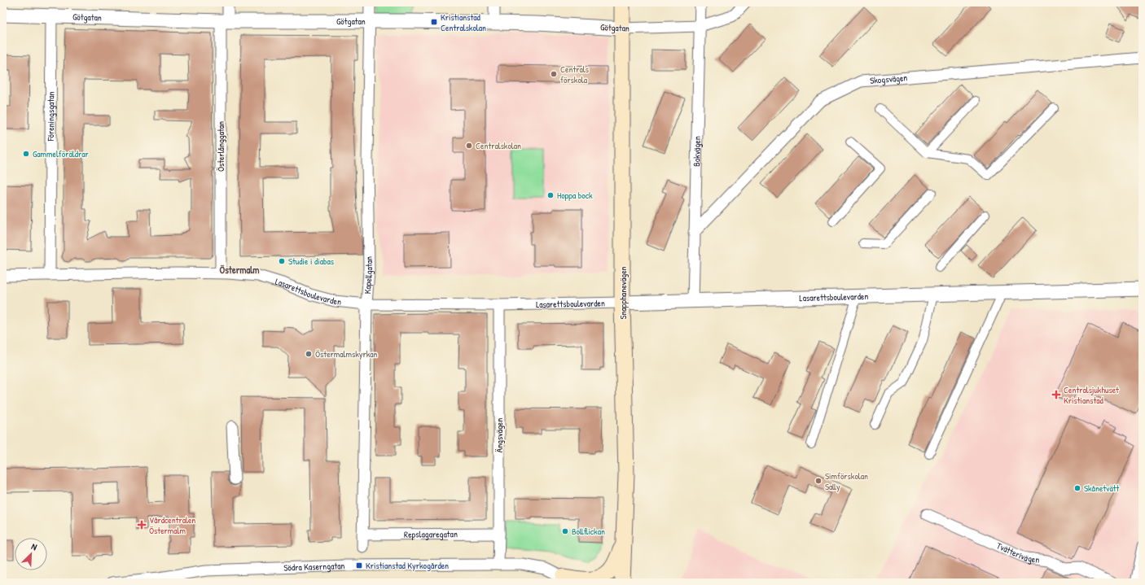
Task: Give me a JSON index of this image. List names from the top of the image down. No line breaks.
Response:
{"streets":{"main road":["Snapphanevägen"],"street":["Götgatan","Skogsvägen","Föreningsgatan","Österlånggatan","Bokvägen","Kapellgatan","Lasarettsboulevarden","Ängsvägen","Repslagaregatan","Tvätterivägen","Södra Kaserngatan"]},"crossings":[["Götgatan","Föreningsgatan"],["Götgatan","Österlånggatan"],["Götgatan","Bokvägen"],["Götgatan","Kapellgatan"],["Götgatan","Snapphanevägen"],["Skogsvägen","Bokvägen"],["Föreningsgatan","Lasarettsboulevarden"],["Österlånggatan","Lasarettsboulevarden"],["Bokvägen","Lasarettsboulevarden"],["Kapellgatan","Lasarettsboulevarden"],["Kapellgatan","Repslagaregatan"],["Lasarettsboulevarden","Snapphanevägen"],["Lasarettsboulevarden","Ängsvägen"],["Ängsvägen","Repslagaregatan"],["Ängsvägen","Södra Kaserngatan"]],"districts":["Östermalm"],"places":{"transit":["Kristianstad Centralskolan","Kristianstad Kyrkogården"],"other":["Centrals förskola","Centralskolan","Gammelföräldrar","Hoppa bock","Studie i diabas","Östermalmskyrkan","Simförskolan Sally","Skånetvätt","Bollflickan"],"health":["Centralsjukhuset Kristianstad","Vårdcentralen Östermalm"]},"north":"top right"}
